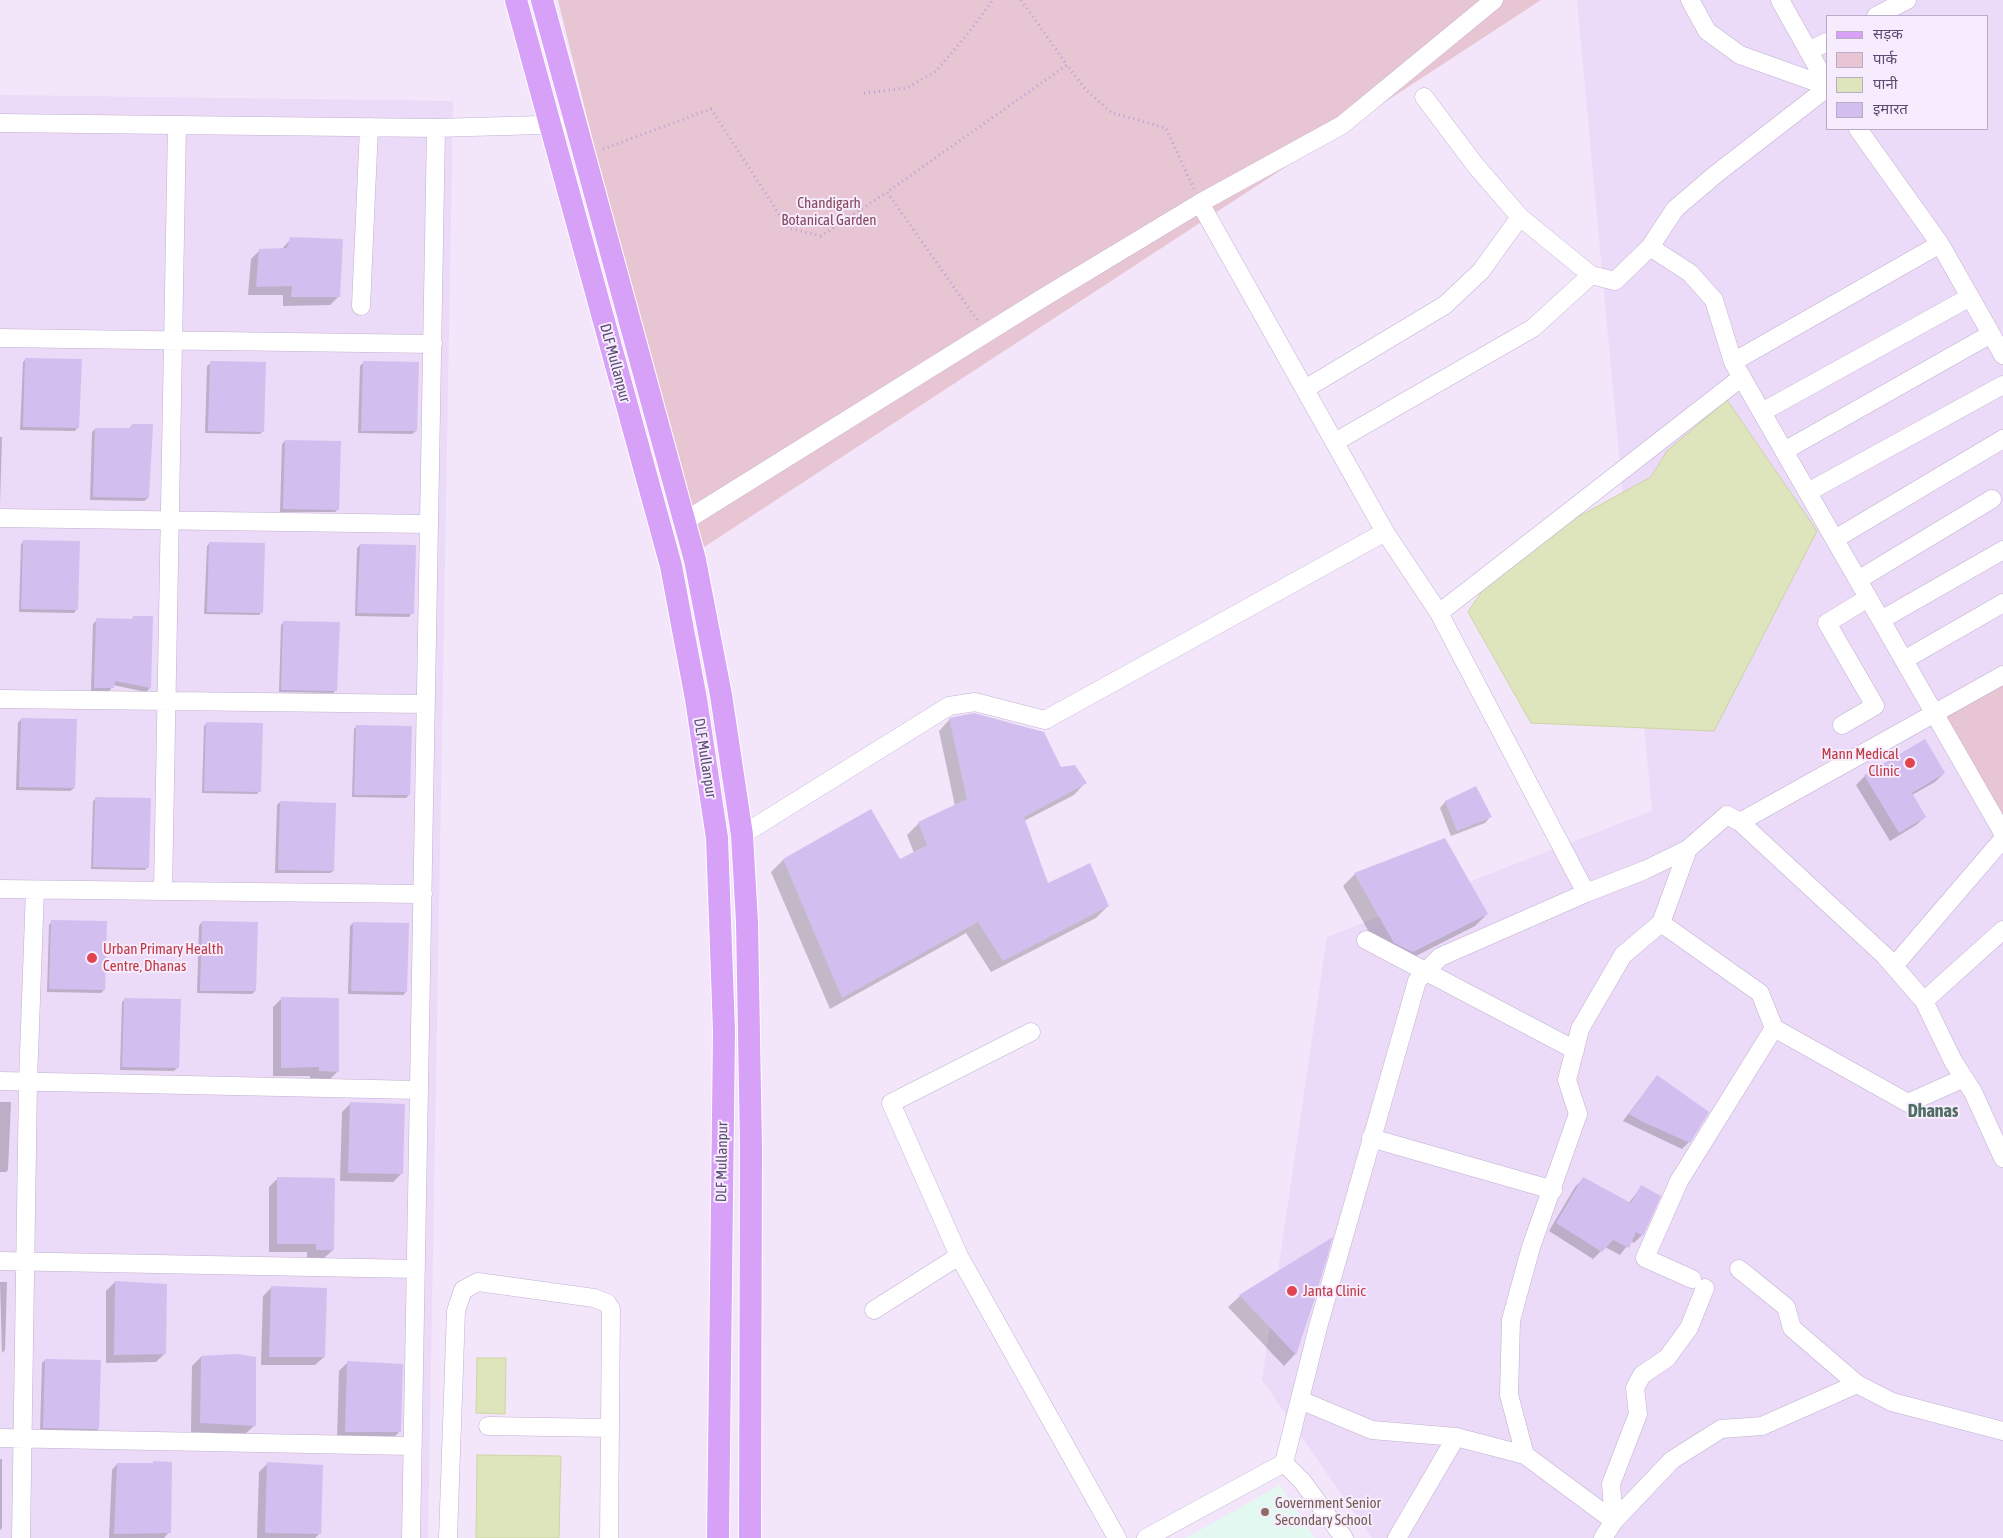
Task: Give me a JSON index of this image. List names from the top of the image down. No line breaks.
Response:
{"streets":{"main road":["DLF Mullanpur"]},"districts":["Dhanas"],"parks":["Chandigarh Botanical Garden"],"places":["Mann Medical Clinic","Urban Primary Health Centre, Dhanas","Janta Clinic","Government Senior Secondary School"],"legend":["सड़क","पार्क","पानी","इमारत"]}
